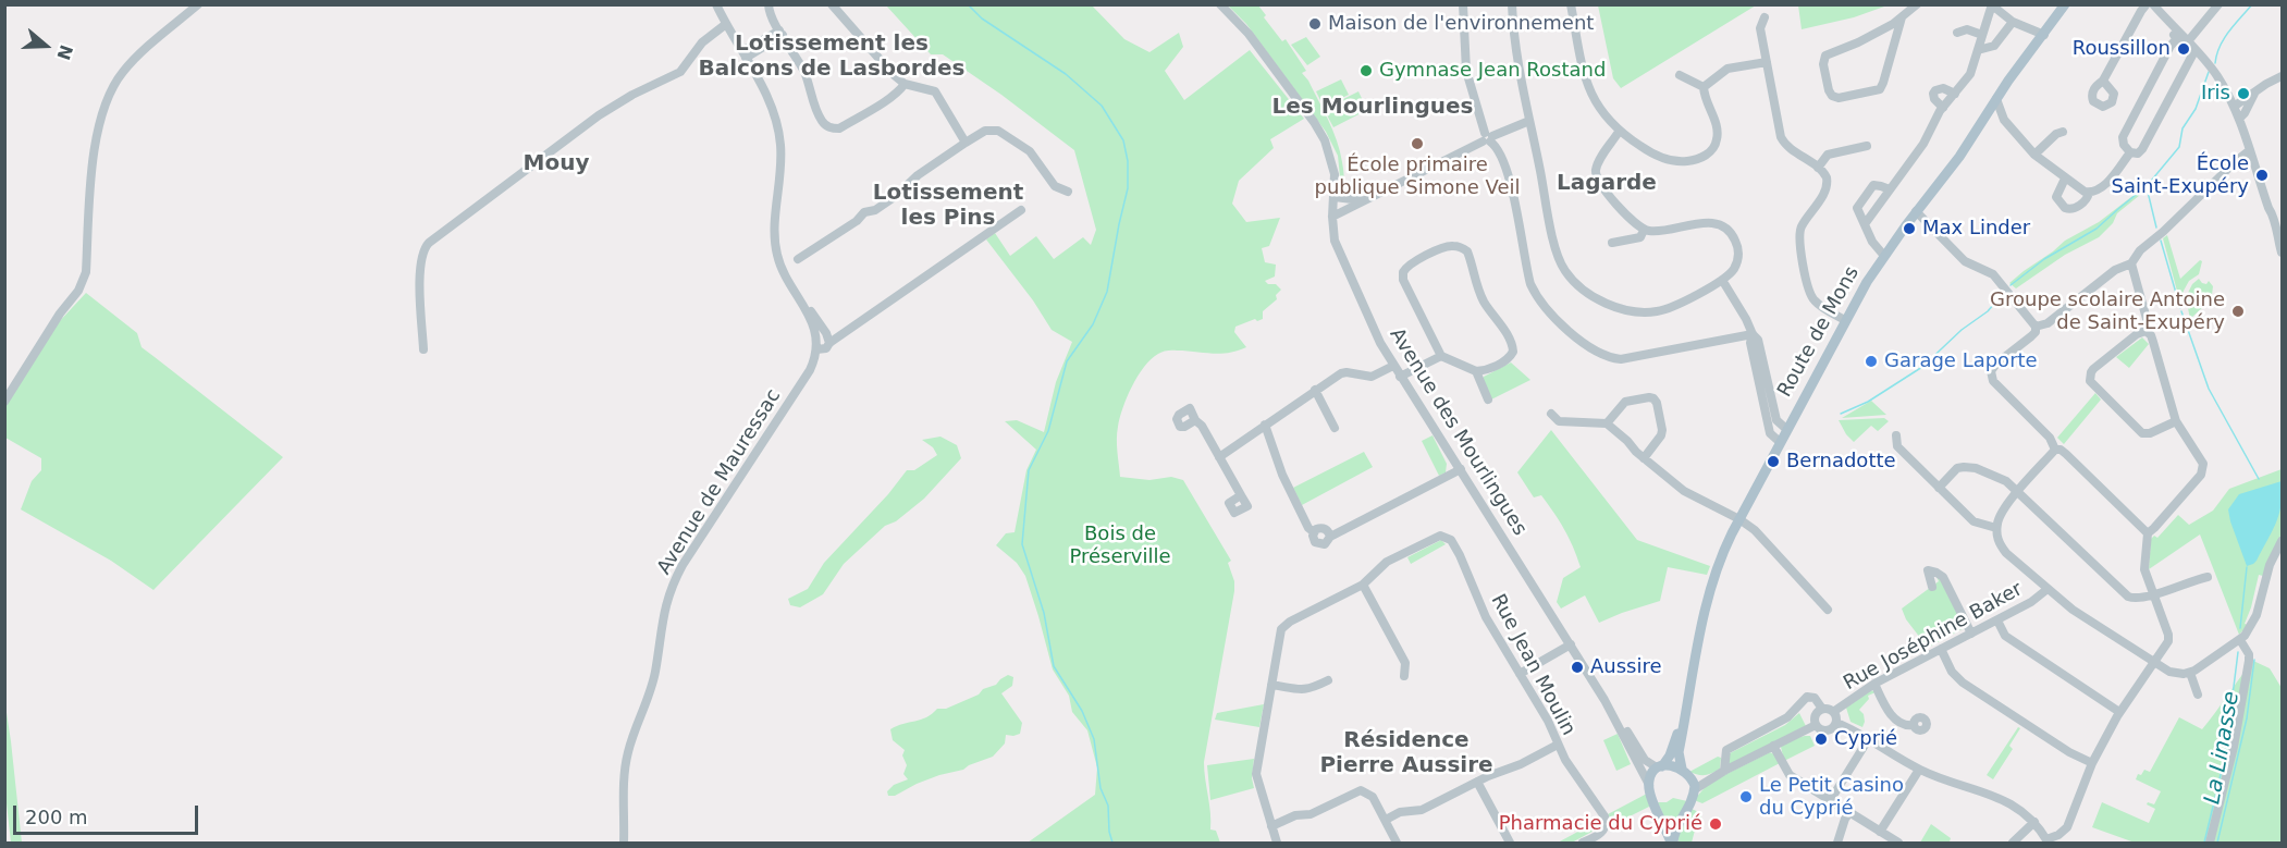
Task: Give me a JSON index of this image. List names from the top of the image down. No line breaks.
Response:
{"streets":{"main road":["Route de Mons"],"street":["Avenue des Mourlingues","Avenue de Mauressac","Rue Joséphine Baker","Rue Jean Moulin"]},"crossings":[["Route de Mons","Avenue des Mourlingues"]],"districts":["Lotissement les Balcons de Lasbordes","Les Mourlingues","Mouy","Lagarde","Lotissement les Pins","Résidence Pierre Aussire"],"water":["La Linasse"],"parks":["Bois de Préserville"],"places":["Maison de l'environnement","Roussillon","Gymnase Jean Rostand","Iris","École primaire publique Simone Veil","École Saint-Exupéry","Max Linder","Groupe scolaire Antoine de Saint-Exupéry","Garage Laporte","Bernadotte","Aussire","Cyprié","Le Petit Casino du Cyprié","Pharmacie du Cyprié"],"scale_bar":"200 m","north":"right"}
